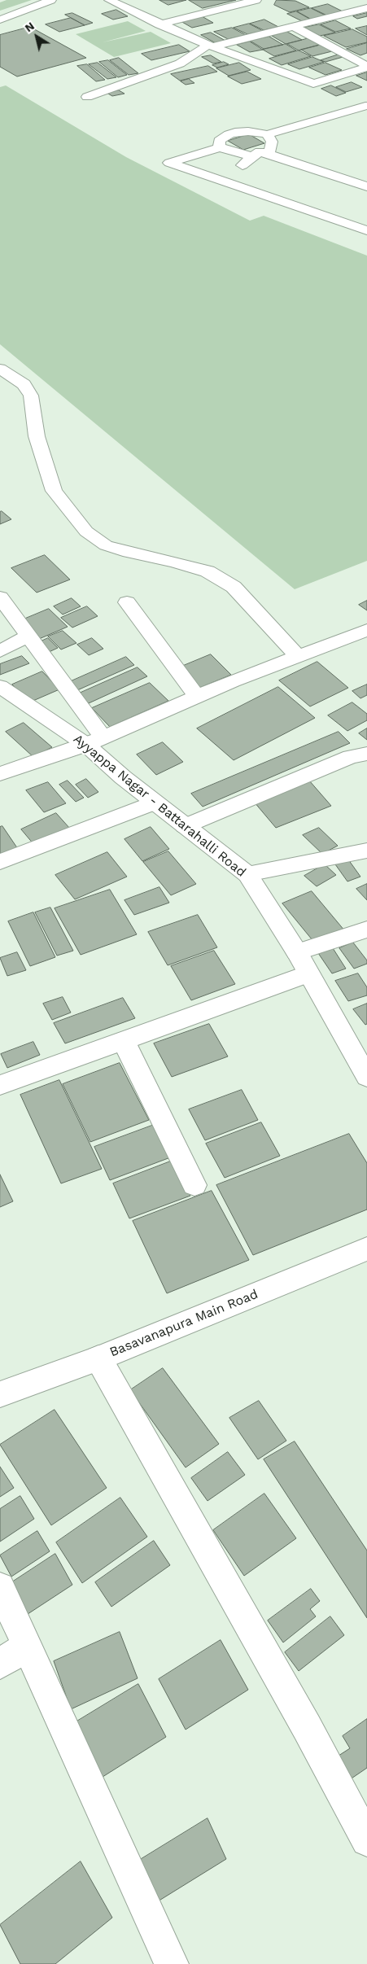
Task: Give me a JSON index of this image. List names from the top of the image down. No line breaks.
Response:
{"streets":{"street":["Ayyappa Nagar - Battarahalli Road","Basavanapura Main Road"]},"north":"top left"}
